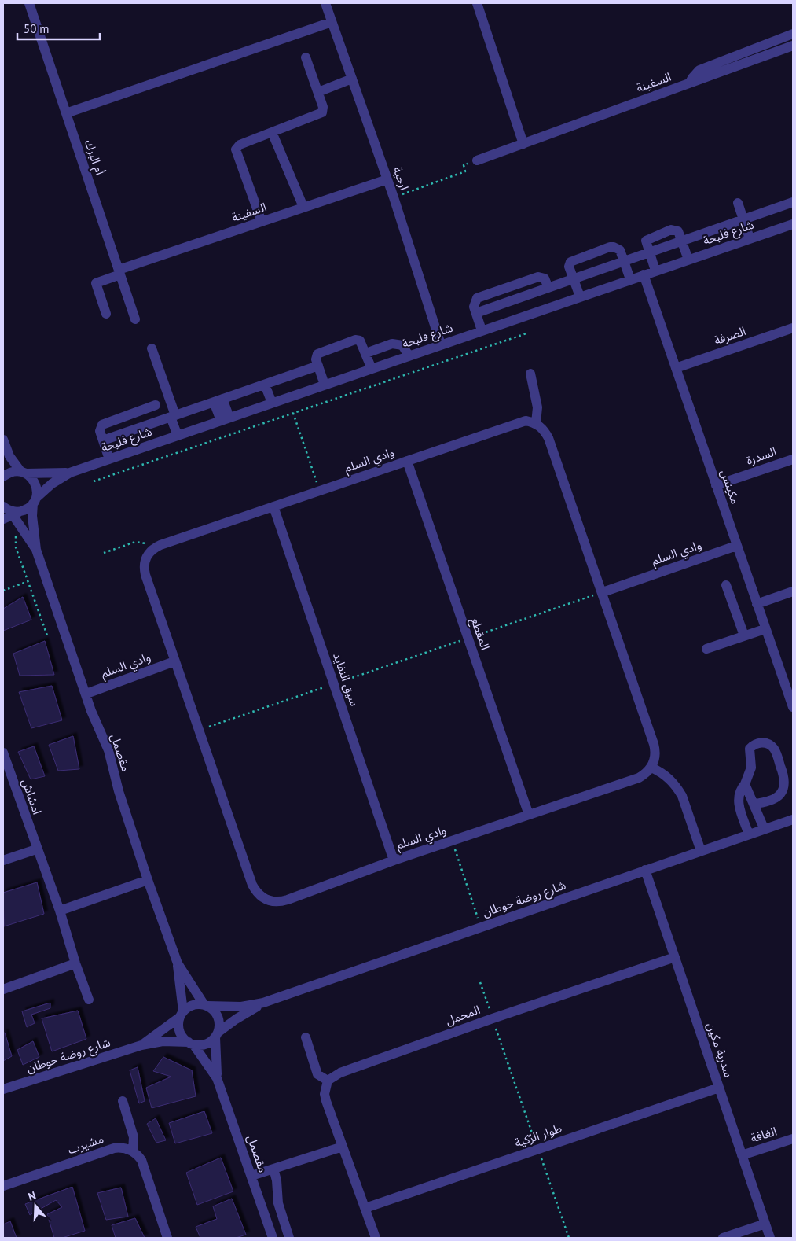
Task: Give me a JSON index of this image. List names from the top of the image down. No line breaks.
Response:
{"streets":{"street":["السفينة","أم البرك","ارحية","شارع فليحة","الصرفة","السدرة","وادي السلم","مكينس","المقطع","سيق النفايد","مقصمل","امشاش","شارع روضة حوطان","المحمل","سدرية مكين","الغافة","طوار الرّكية","مشيرب"]},"crossings":[["السفينة","أم البرك"],["السفينة","ارحية"],["ارحية","شارع فليحة"],["شارع فليحة","مكينس"],["شارع فليحة","مقصمل"],["الصرفة","مكينس"],["السدرة","مكينس"],["وادي السلم","مكينس"],["وادي السلم","المقطع"],["وادي السلم","سيق النفايد"],["وادي السلم","مقصمل"],["مقصمل","شارع روضة حوطان"],["شارع روضة حوطان","سدرية مكين"],["المحمل","سدرية مكين"],["سدرية مكين","الغافة"],["سدرية مكين","طوار الرّكية"]],"scale_bar":"50 m","north":"top"}
